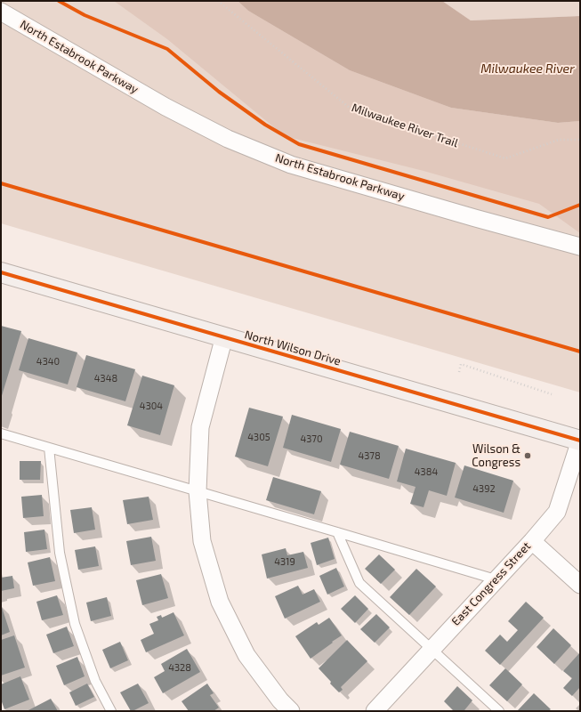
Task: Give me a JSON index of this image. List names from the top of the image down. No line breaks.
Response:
{"streets":{"street":["North Estabrook Parkway","North Wilson Drive","East Congress Street"],"path":["Milwaukee River Trail"]},"crossings":[["North Wilson Drive","East Congress Street"]],"water":["Milwaukee River"],"places":["Wilson & Congress"],"house_numbers":["4340","4348","4304","4305","4370","4378","4384","4392","4319","4328"]}
